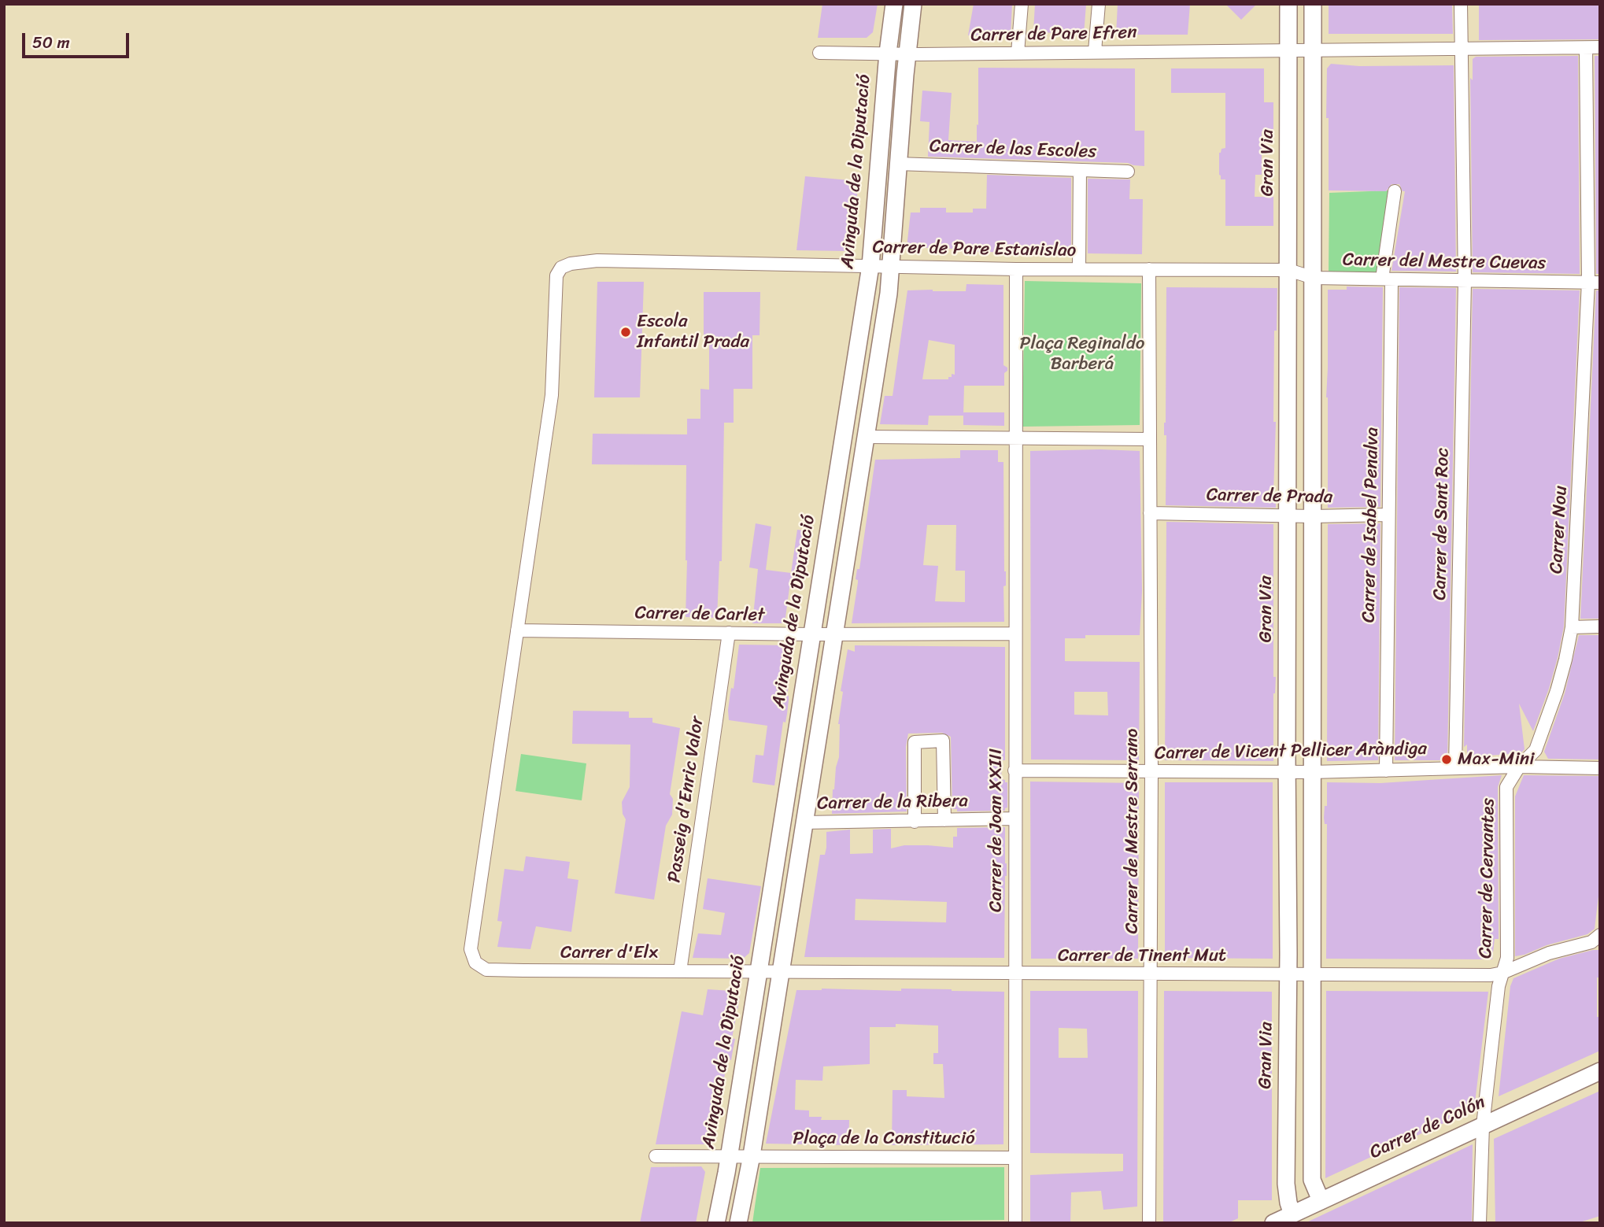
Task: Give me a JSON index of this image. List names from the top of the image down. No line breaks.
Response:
{"streets":{"street":["Carrer de Pare Efren","Carrer de las Escoles","Gran Via","Avinguda de la Diputació","Carrer de Pare Estanislao","Carrer del Mestre Cuevas","Carrer de Prada","Carrer de Sant Roc","Carrer de Isabel Penalva","Carrer Nou","Carrer de Carlet","Carrer de Vicent Pellicer Aràndiga","Passeig d'Enric Valor","Carrer de la Ribera","Carrer de Joan XXIII","Carrer de Mestre Serrano","Carrer de Cervantes","Carrer d'Elx","Carrer de Tinent Mut","Carrer de Colón","Plaça de la Constitució"]},"crossings":[["Carrer de Pare Efren","Gran Via"],["Carrer de Pare Efren","Avinguda de la Diputació"],["Carrer de Pare Efren","Carrer de Sant Roc"],["Carrer de Pare Efren","Carrer Nou"],["Gran Via","Carrer de Pare Estanislao"],["Gran Via","Carrer del Mestre Cuevas"],["Gran Via","Carrer de Prada"],["Gran Via","Carrer de Vicent Pellicer Aràndiga"],["Gran Via","Carrer de Tinent Mut"],["Gran Via","Carrer de Colón"],["Avinguda de la Diputació","Carrer de Pare Estanislao"],["Avinguda de la Diputació","Carrer de Carlet"],["Avinguda de la Diputació","Carrer d'Elx"],["Avinguda de la Diputació","Plaça de la Constitució"],["Carrer de Pare Estanislao","Carrer del Mestre Cuevas"],["Carrer de Pare Estanislao","Carrer de Carlet"],["Carrer de Pare Estanislao","Carrer d'Elx"],["Carrer del Mestre Cuevas","Carrer de Sant Roc"],["Carrer del Mestre Cuevas","Carrer de Isabel Penalva"],["Carrer del Mestre Cuevas","Carrer Nou"],["Carrer de Prada","Carrer de Isabel Penalva"],["Carrer de Prada","Carrer de Mestre Serrano"],["Carrer de Sant Roc","Carrer de Vicent Pellicer Aràndiga"],["Carrer de Isabel Penalva","Carrer de Vicent Pellicer Aràndiga"],["Carrer Nou","Carrer de Vicent Pellicer Aràndiga"],["Carrer Nou","Carrer de Cervantes"],["Carrer de Carlet","Passeig d'Enric Valor"],["Carrer de Carlet","Carrer de Joan XXIII"],["Carrer de Carlet","Carrer d'Elx"],["Carrer de Vicent Pellicer Aràndiga","Carrer de Joan XXIII"],["Carrer de Vicent Pellicer Aràndiga","Carrer de Mestre Serrano"],["Carrer de Vicent Pellicer Aràndiga","Carrer de Cervantes"],["Passeig d'Enric Valor","Carrer d'Elx"],["Carrer de la Ribera","Carrer de Joan XXIII"],["Carrer de Joan XXIII","Carrer de Tinent Mut"],["Carrer de Joan XXIII","Plaça de la Constitució"],["Carrer de Mestre Serrano","Carrer de Tinent Mut"],["Carrer de Cervantes","Carrer de Tinent Mut"],["Carrer de Cervantes","Carrer de Colón"],["Carrer d'Elx","Carrer de Tinent Mut"]],"parks":["Plaça Reginaldo Barberá"],"places":["Escola Infantil Prada","Max-Mini"],"scale_bar":"50 m"}
